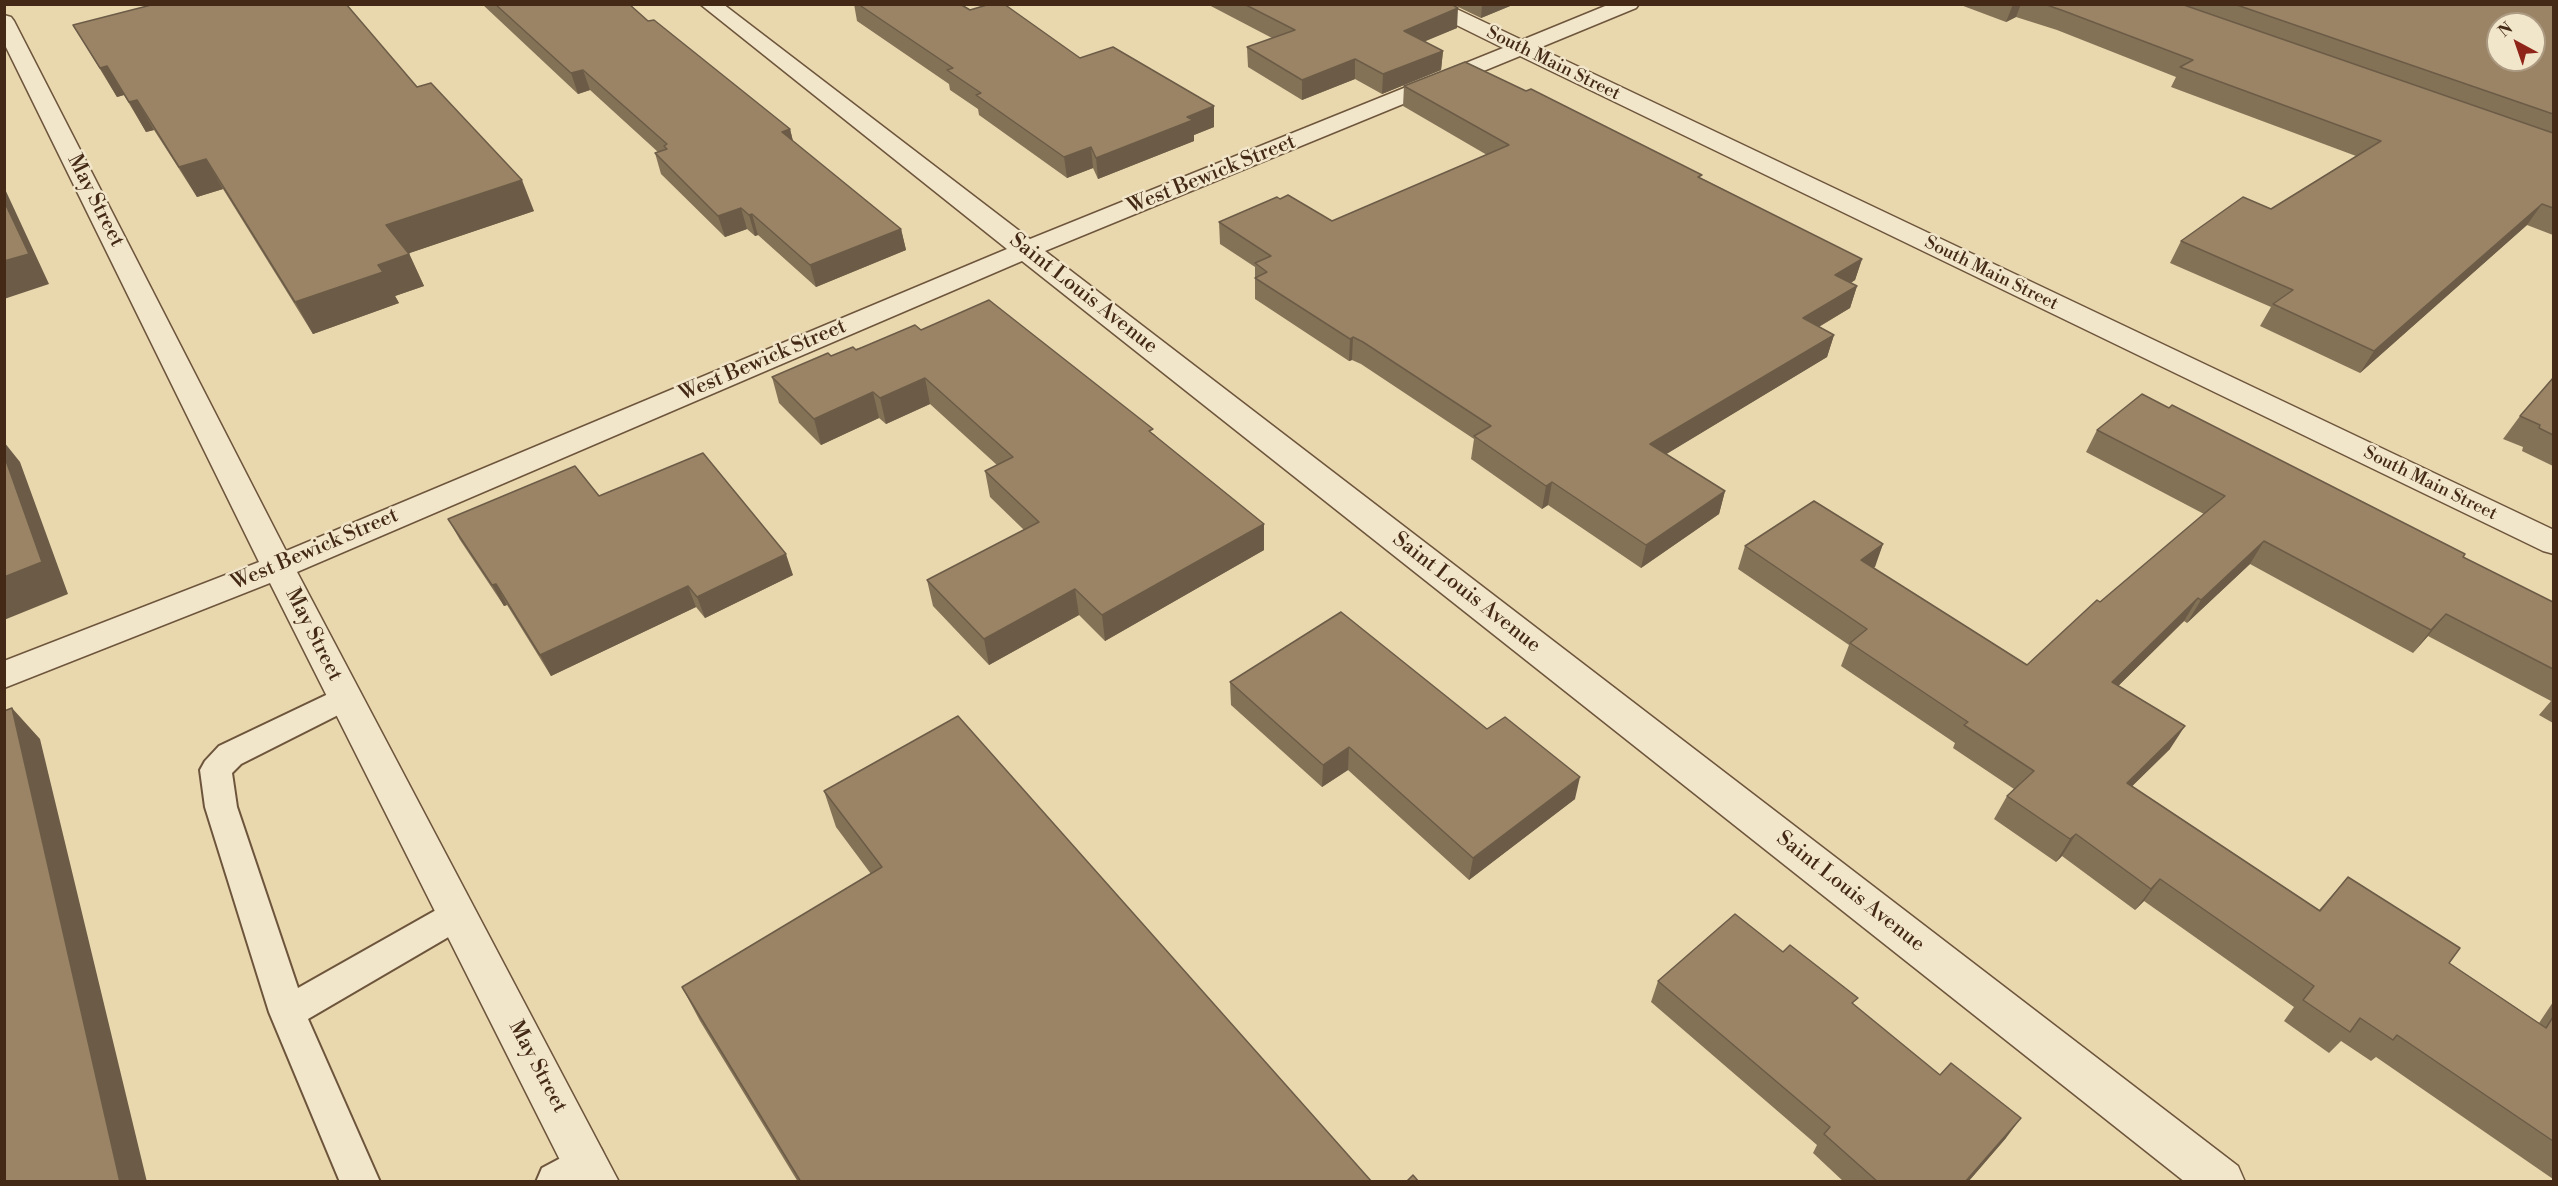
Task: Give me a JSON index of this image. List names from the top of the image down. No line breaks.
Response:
{"streets":{"street":["South Main Street","West Bewick Street","May Street","Saint Louis Avenue"]},"crossings":[["South Main Street","West Bewick Street"],["West Bewick Street","May Street"],["West Bewick Street","Saint Louis Avenue"]],"north":"top left"}
